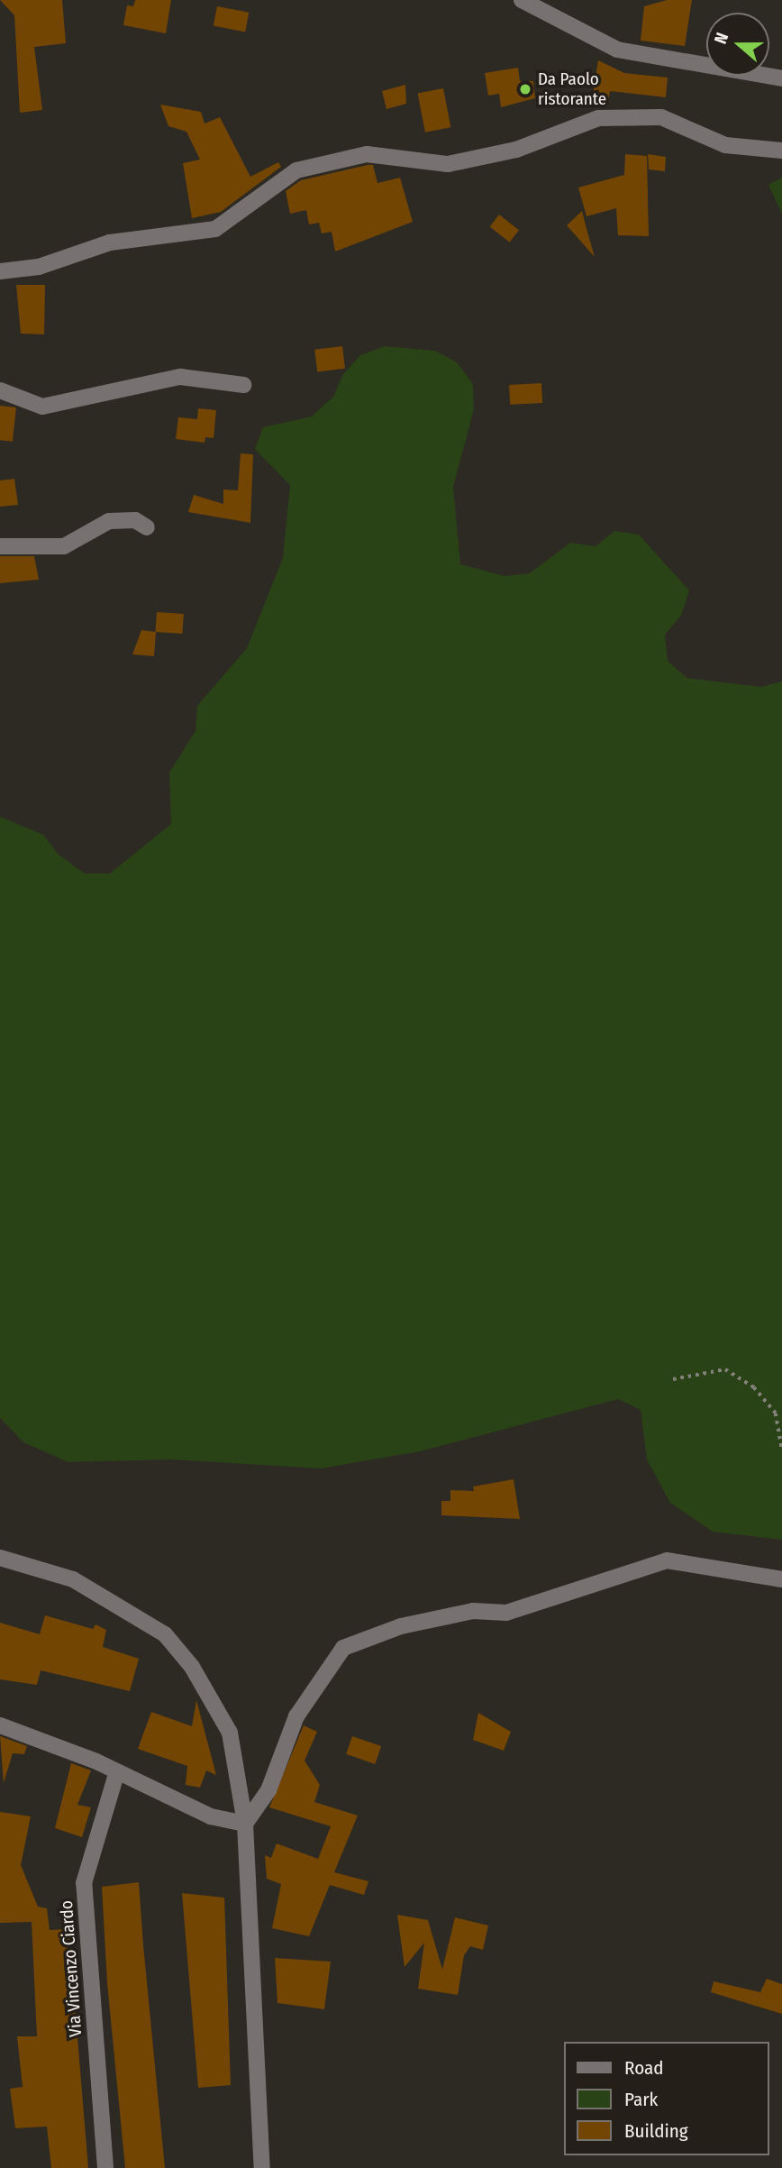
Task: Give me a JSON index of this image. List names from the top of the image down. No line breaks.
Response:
{"streets":{"street":["Via Vincenzo Ciardo"]},"places":["Da Paolo ristorante"],"legend":["Road","Park","Building"],"north":"left"}
